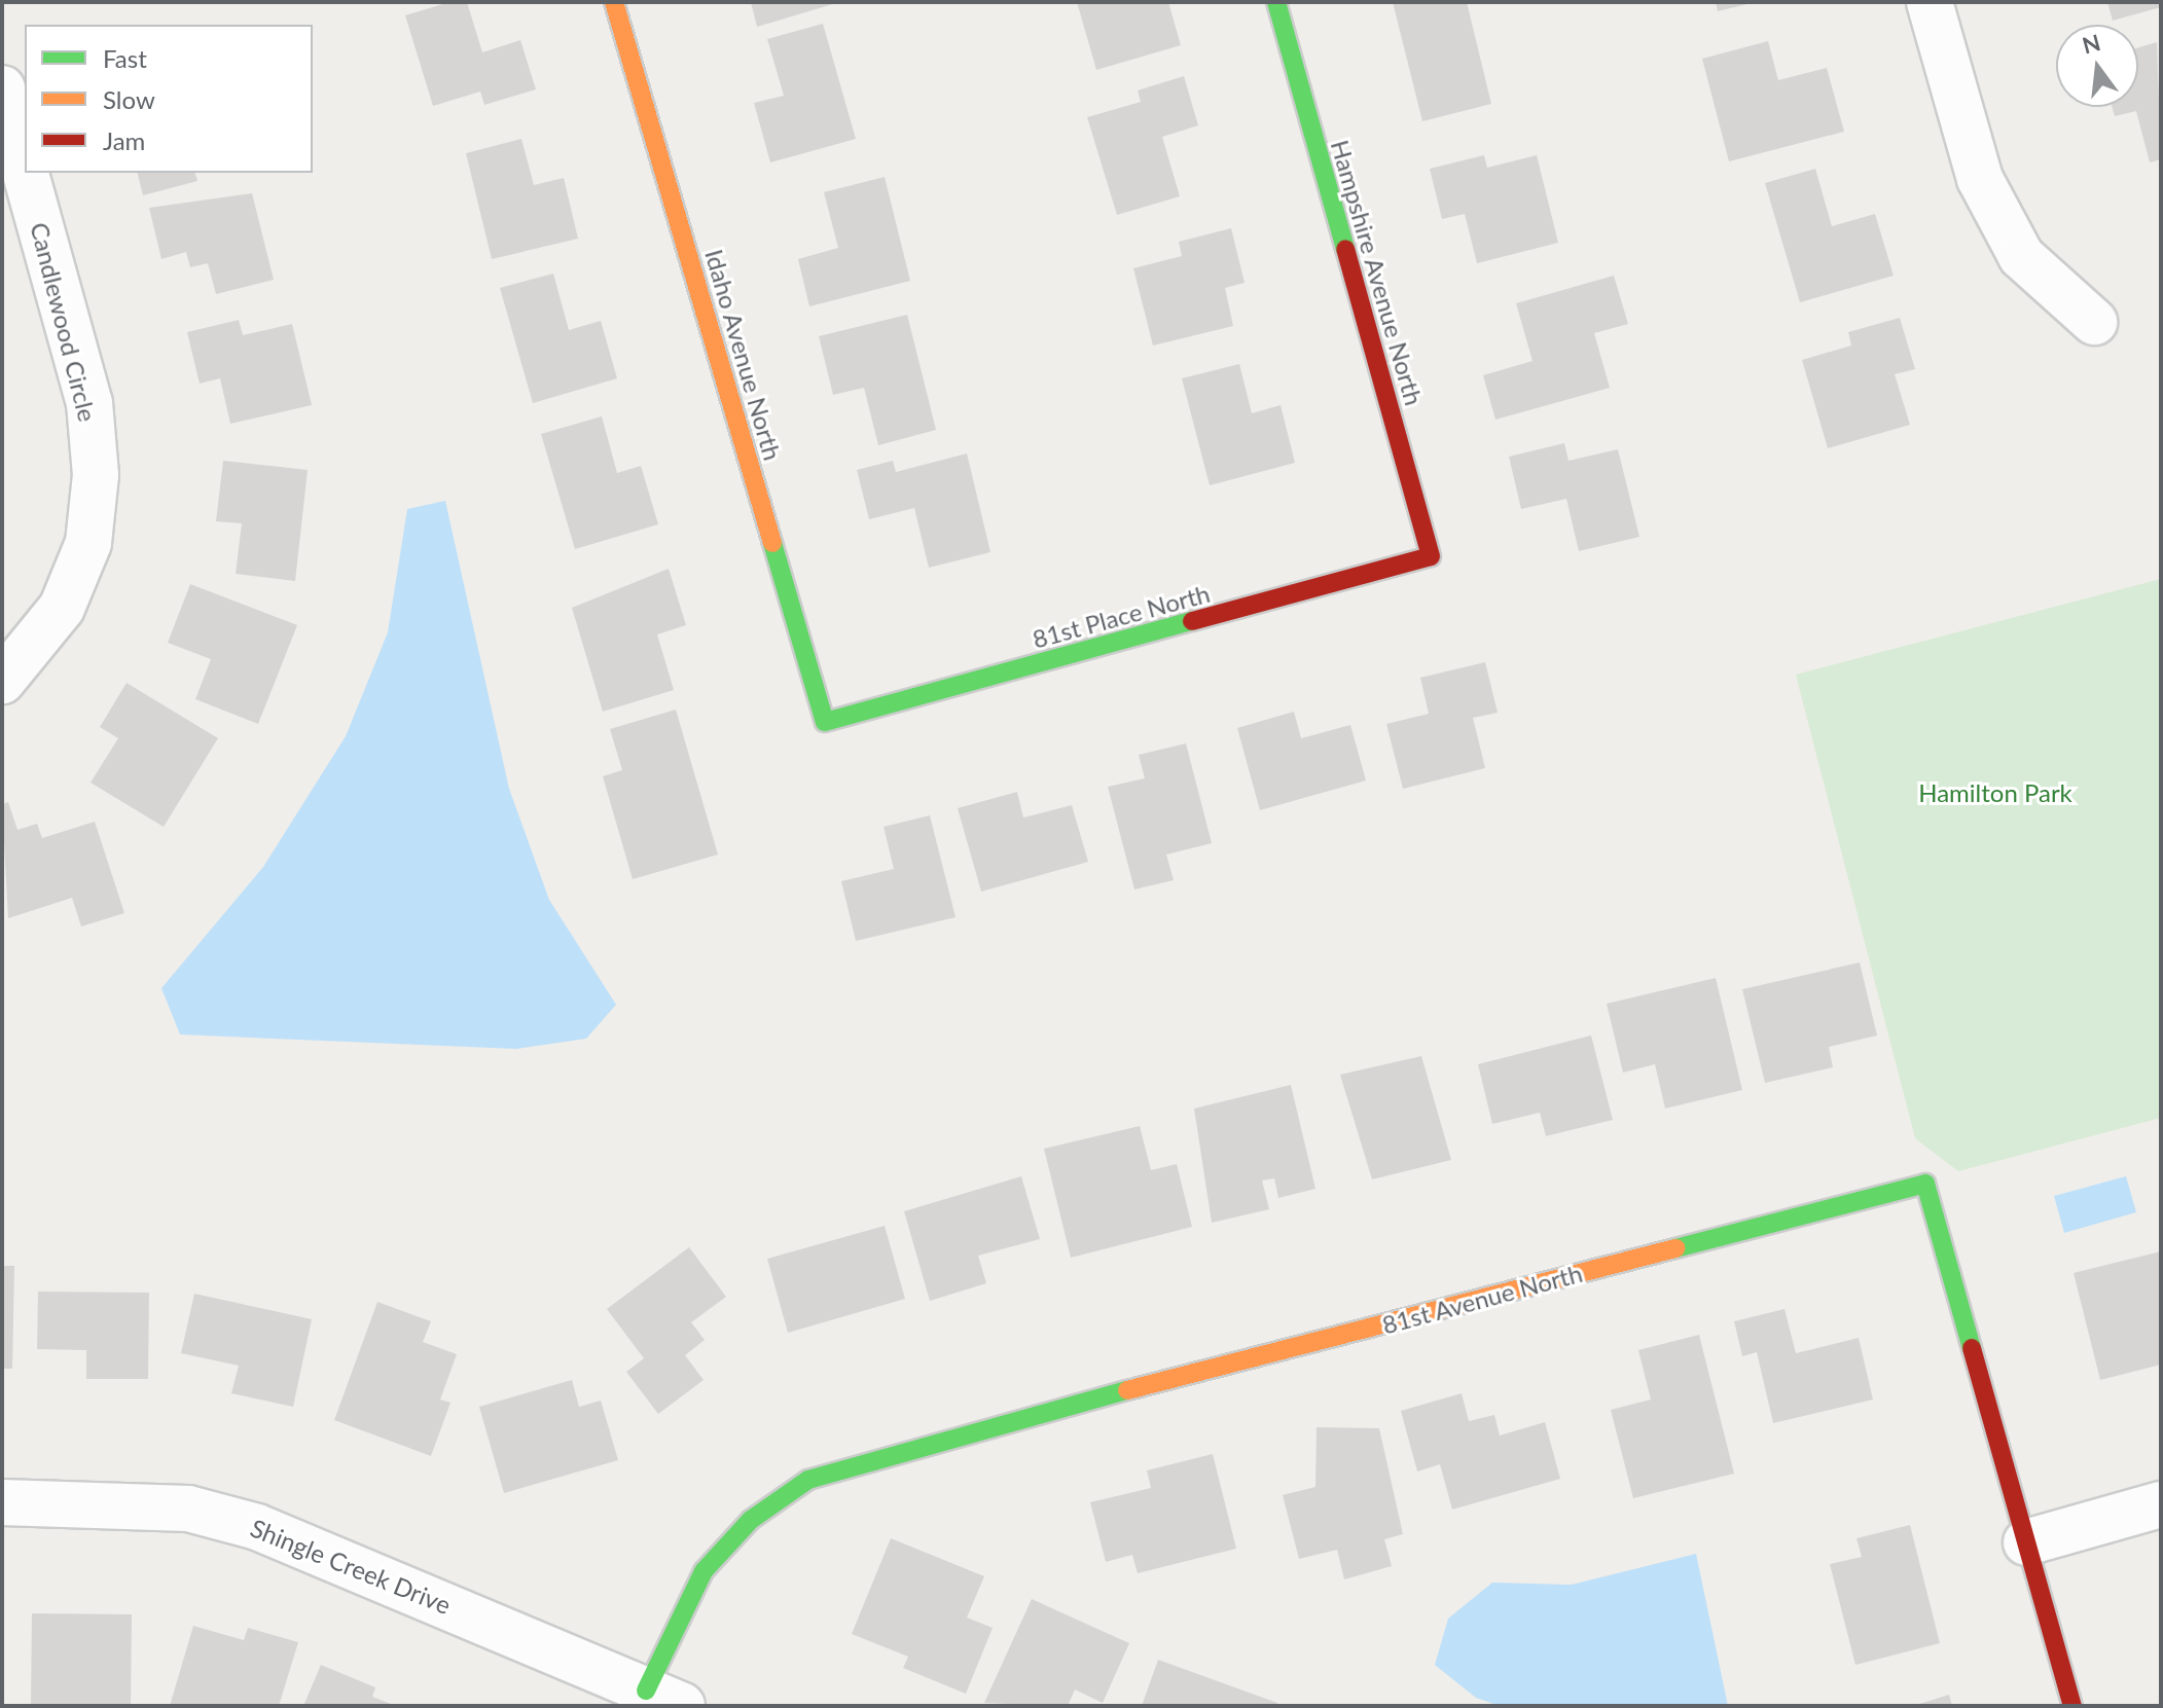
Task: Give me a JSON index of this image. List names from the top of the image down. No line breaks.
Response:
{"streets":{"street":["Hampshire Avenue North","Candlewood Circle","Idaho Avenue North","81st Place North","81st Avenue North","Shingle Creek Drive"]},"crossings":[["Hampshire Avenue North","81st Place North"],["Idaho Avenue North","81st Place North"],["81st Avenue North","Shingle Creek Drive"]],"parks":["Hamilton Park"],"legend":["Fast","Slow","Jam"],"north":"top"}
